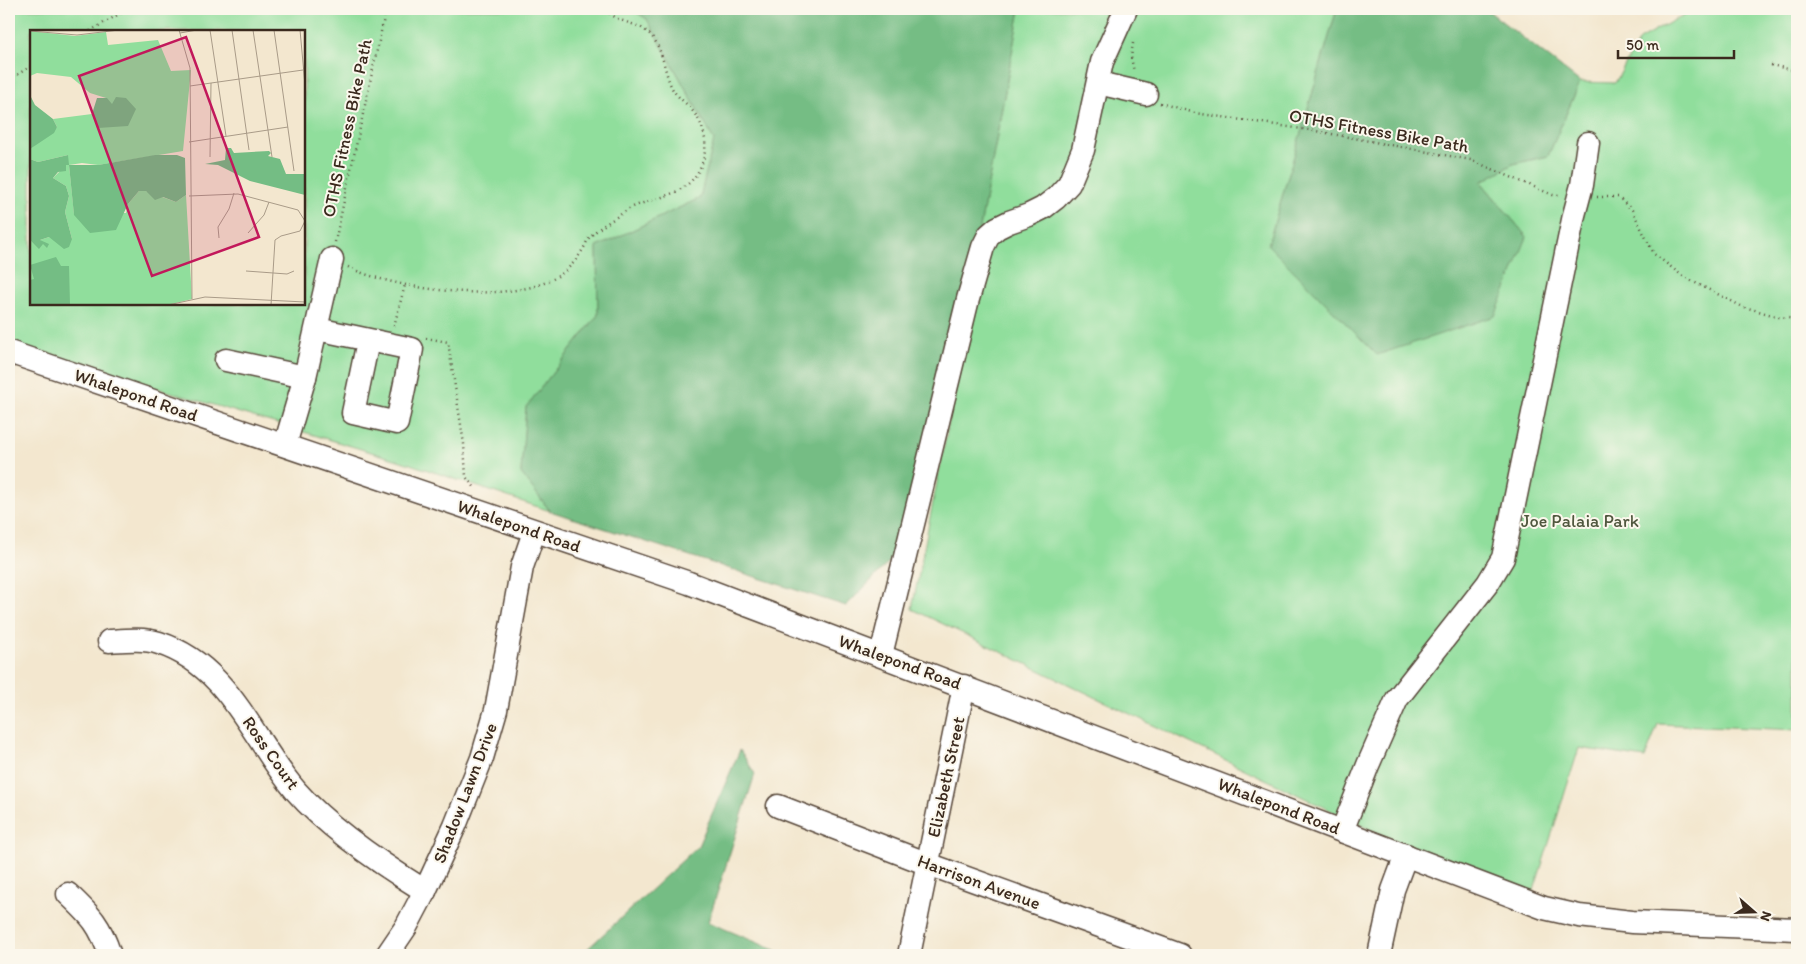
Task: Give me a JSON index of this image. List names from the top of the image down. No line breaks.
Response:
{"streets":{"street":["Whalepond Road","Ross Court","Elizabeth Street","Shadow Lawn Drive","Harrison Avenue"],"path":["OTHS Fitness Bike Path"]},"crossings":[["Whalepond Road","Elizabeth Street"],["Whalepond Road","Shadow Lawn Drive"],["Ross Court","Shadow Lawn Drive"],["Elizabeth Street","Harrison Avenue"]],"parks":["Joe Palaia Park"],"scale_bar":"50 m","north":"right"}
